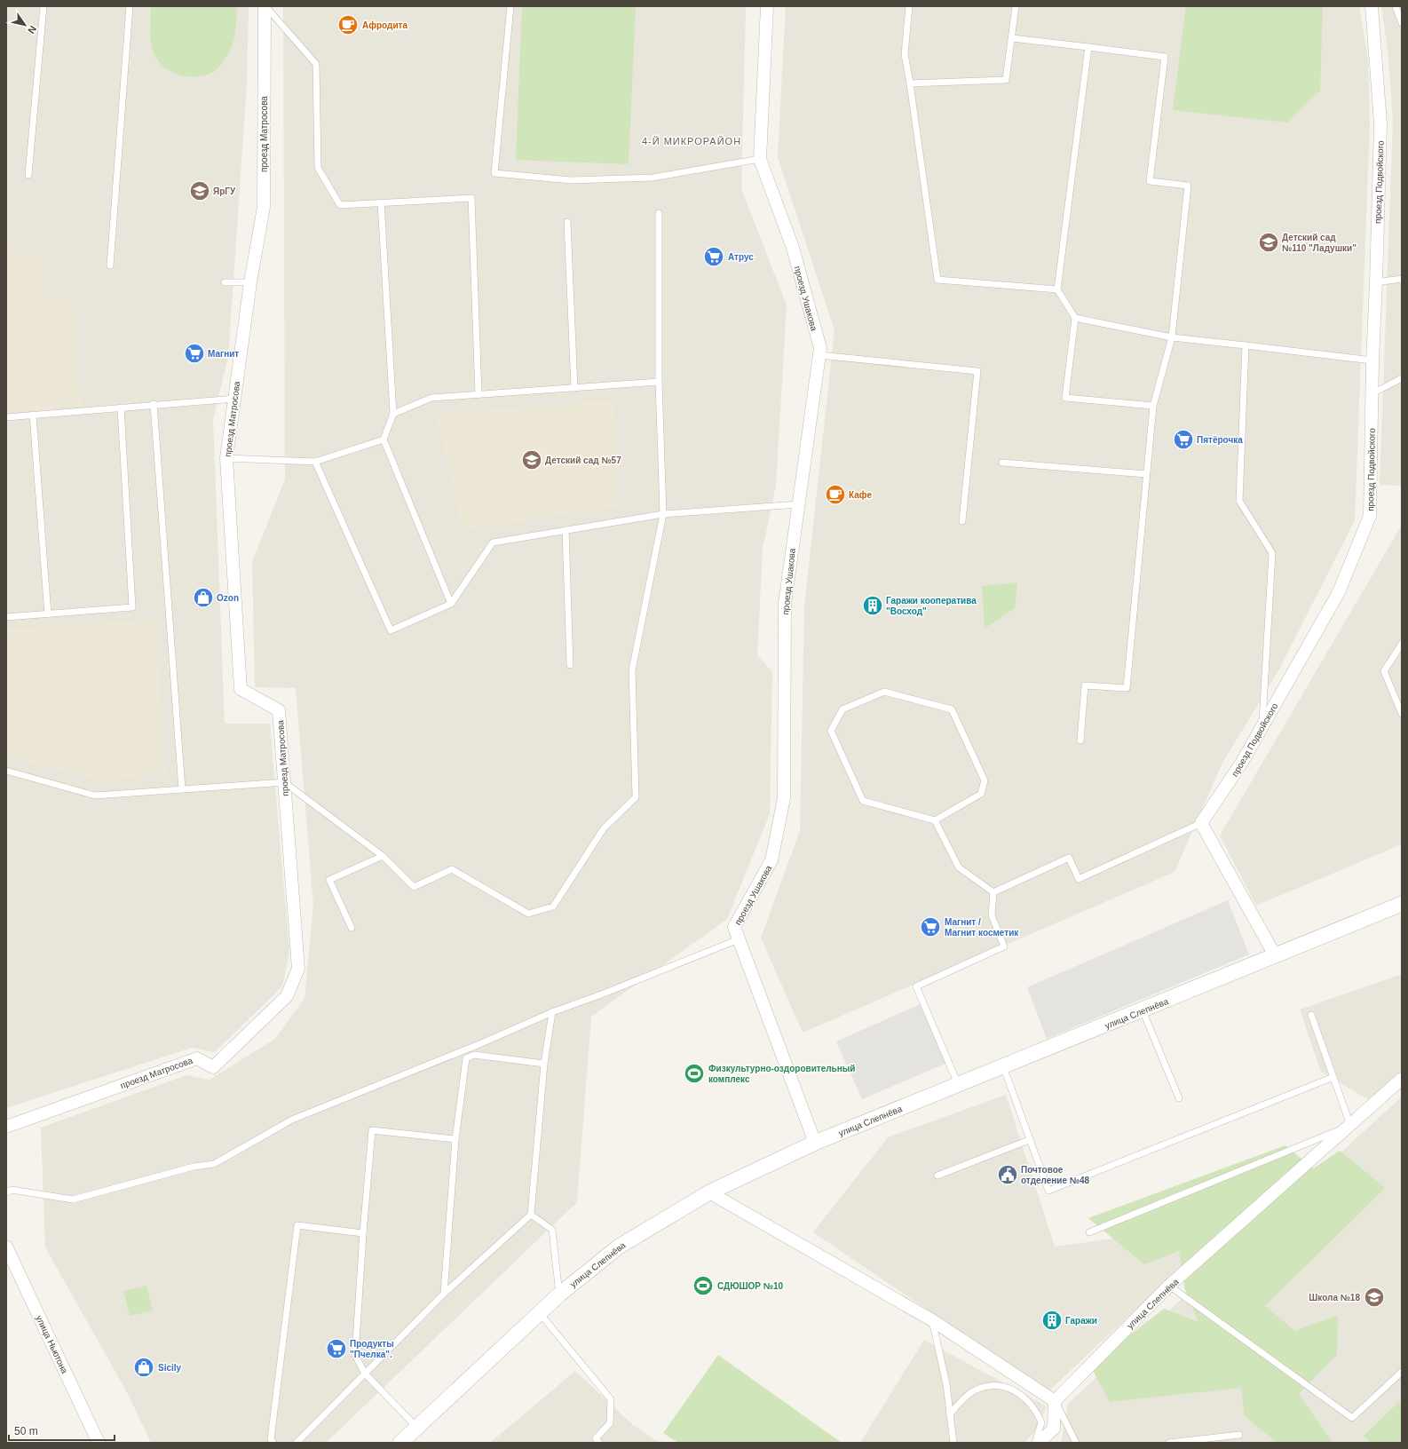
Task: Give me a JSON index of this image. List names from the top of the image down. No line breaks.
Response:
{"streets":{"street":["проезд Матросова","проезд Подвойского","проезд Ушакова","улица Слепнёва","улица Ньютона"]},"crossings":[["проезд Ушакова","улица Слепнёва"]],"districts":["4-Й МИКРОРАЙОН"],"places":{"cafe":["Афродита","Кафе"],"school or university":["ЯрГУ","Детский сад №110 \"Ладушки\"","Детский сад №57","Школа №18"],"supermarket":["Атрус","Магнит","Пятёрочка","Магнит / Магнит косметик","Продукты \"Пчелка\"."],"shop":["Ozon","Sicily"],"building":["Гаражи кооператива \"Восход\"","Гаражи"],"sports":["Физкультурно-оздоровительный комплекс","СДЮШОР №10"],"public building":["Почтовое отделение №48"]},"scale_bar":"50 m","north":"bottom right"}
